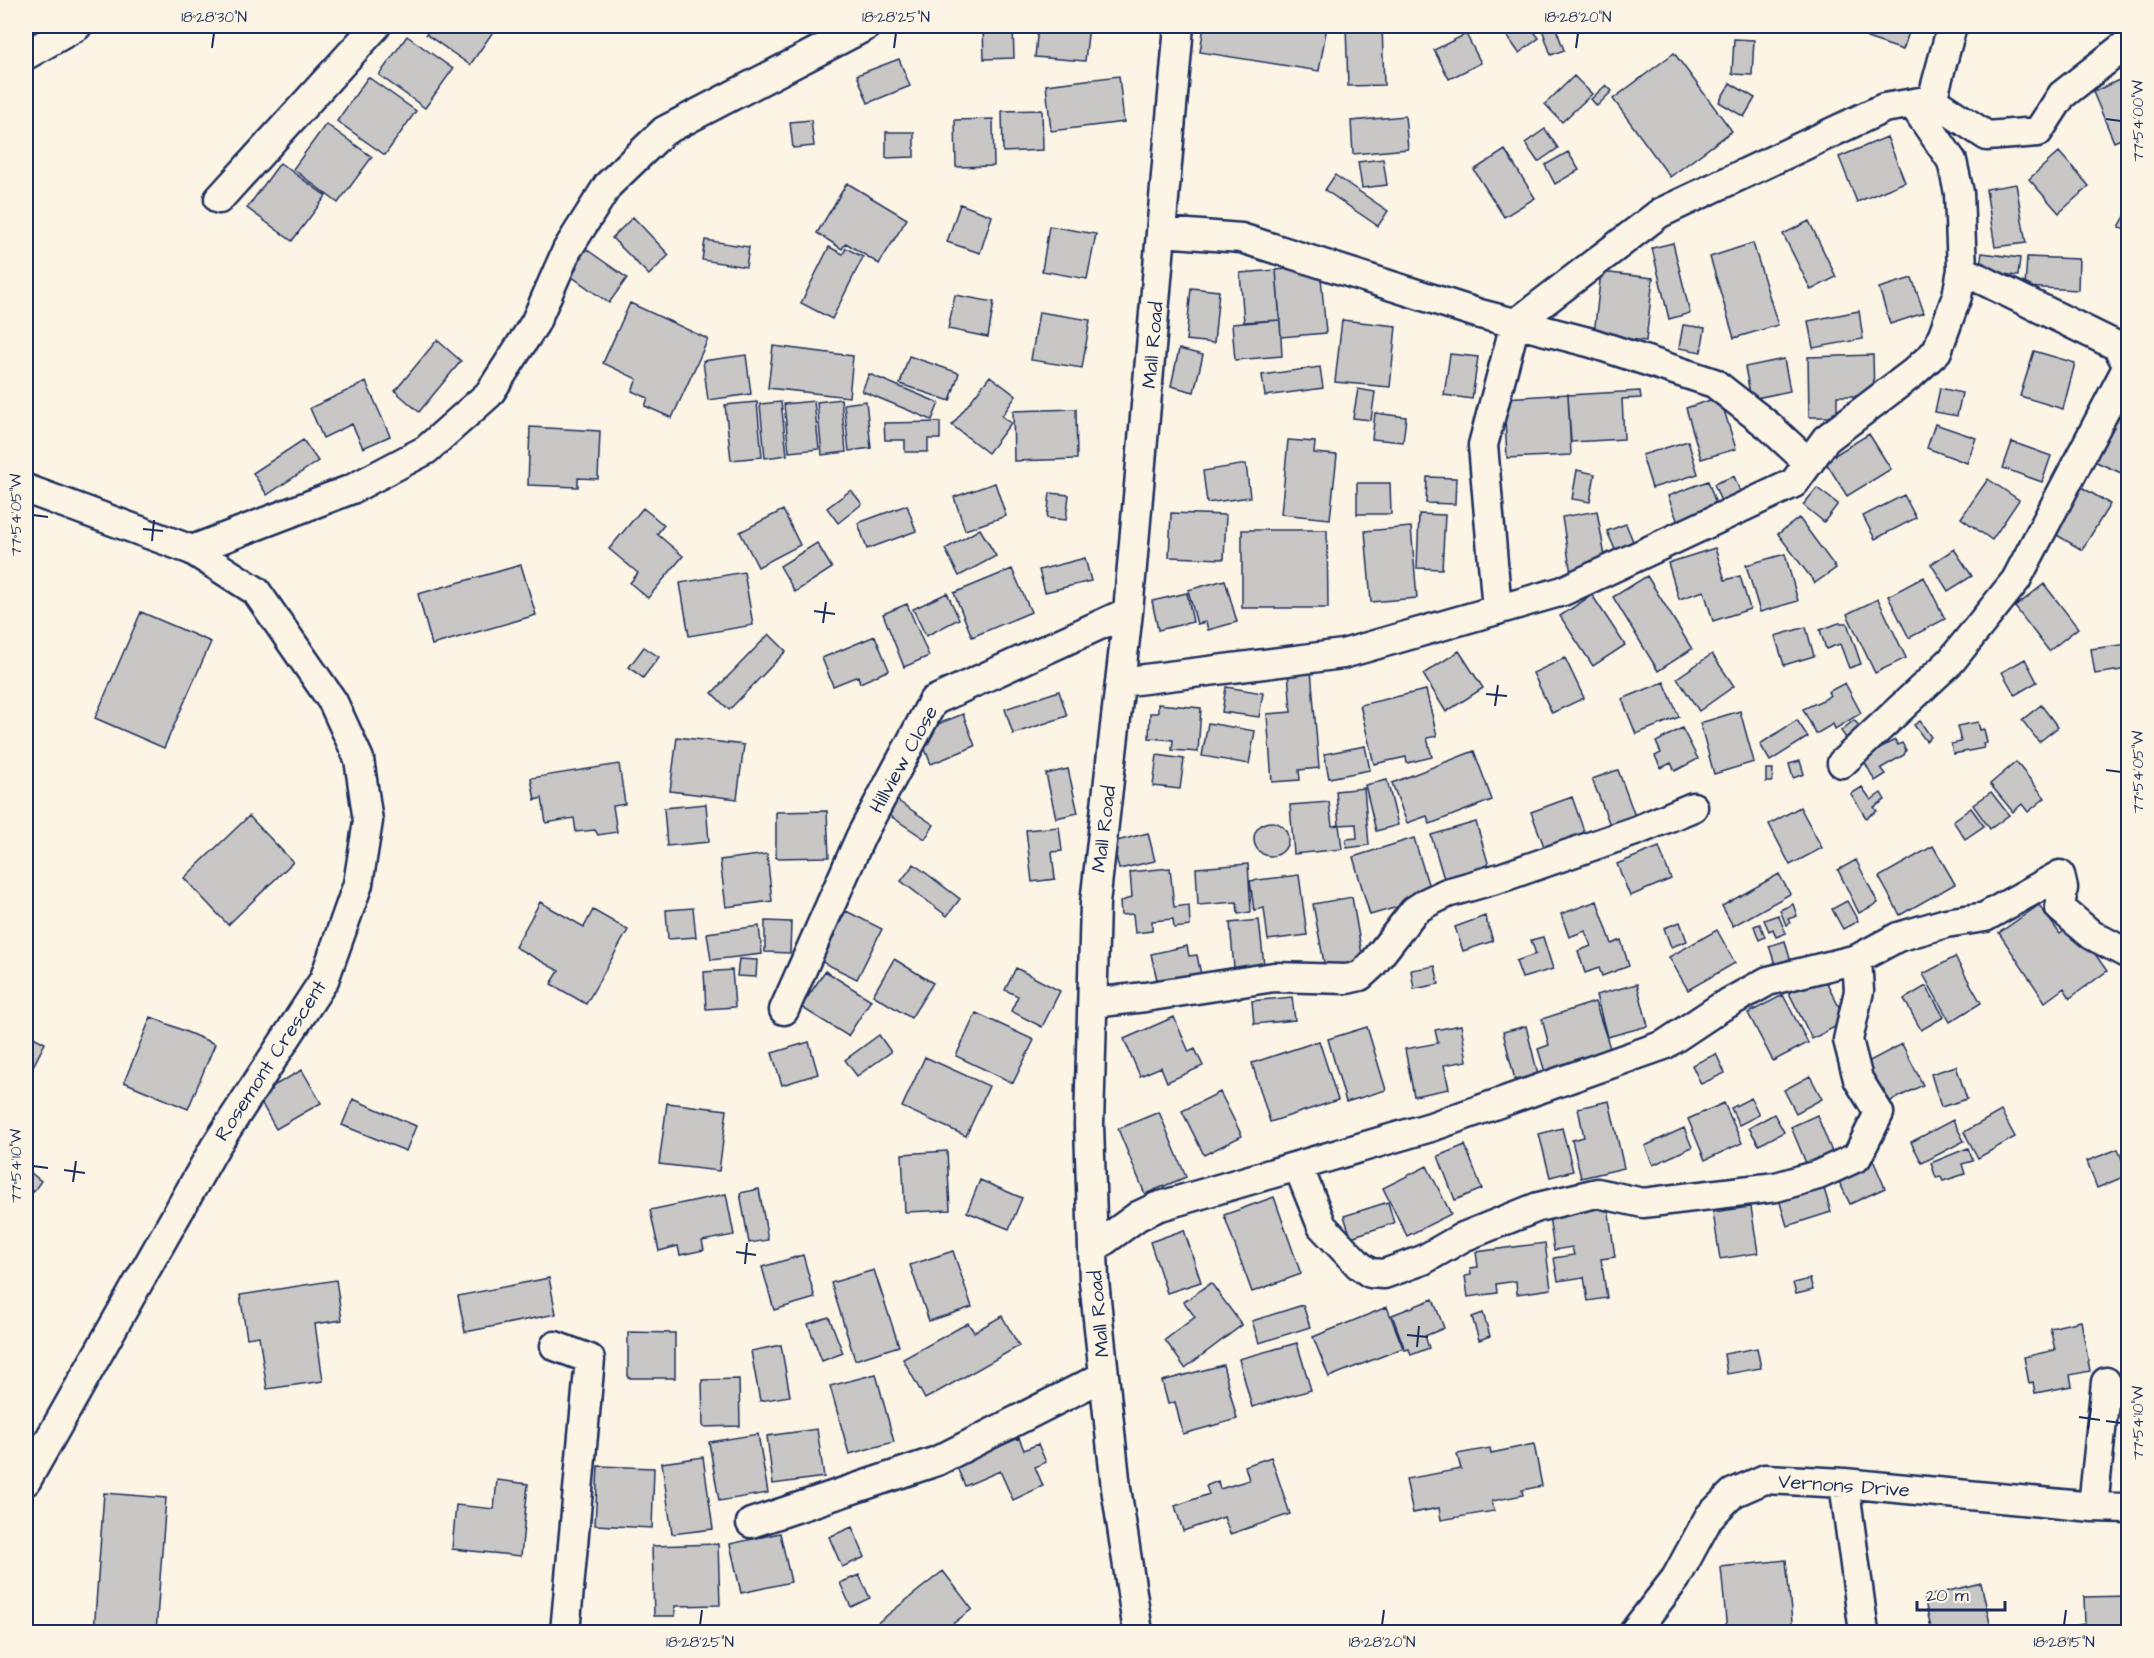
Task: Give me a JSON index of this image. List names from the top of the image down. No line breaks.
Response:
{"streets":{"street":["Mall Road","Hillview Close","Rosemont Crescent","Vernons Drive"]},"crossings":[["Mall Road","Hillview Close"]],"scale_bar":"20 m","coordinates":["18°28'30\"N","18°28'25\"N","18°28'20\"N","77°54'00\"W","77°54'05\"W","77°54'10\"W","18°28'15\"N"]}
